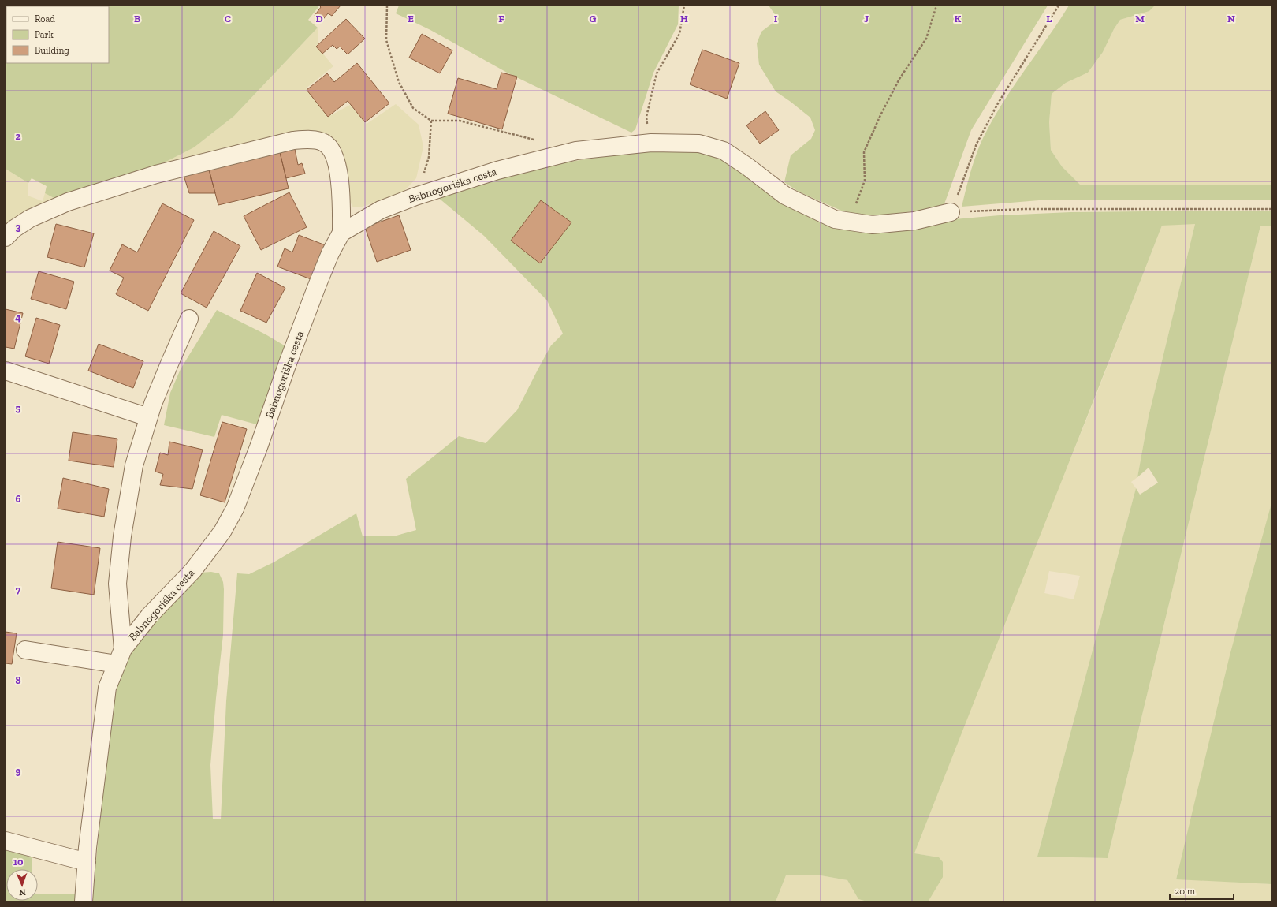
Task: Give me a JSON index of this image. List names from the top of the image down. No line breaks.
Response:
{"streets":{"street":["Babnogoriška cesta"]},"legend":["Road","Park","Building"],"scale_bar":"20 m","north":"bottom","grid":{"columns":["B","C","D","E","F","G","H","I","J","K","L","M","N"],"rows":["2","3","4","5","6","7","8","9","10"]}}
